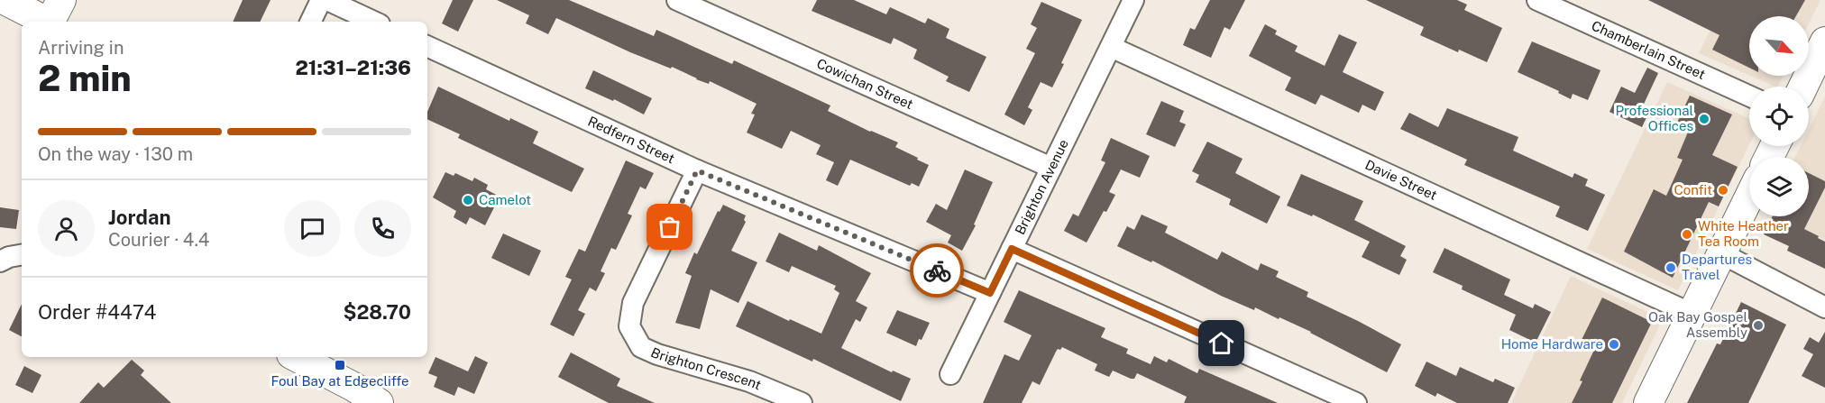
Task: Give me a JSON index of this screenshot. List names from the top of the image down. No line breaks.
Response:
{"streets":{"street":["Chamberlain Street","Cowichan Street","Redfern Street","Davie Street","Brighton Avenue","Brighton Crescent"]},"crossings":[["Cowichan Street","Brighton Avenue"],["Redfern Street","Brighton Avenue"],["Redfern Street","Brighton Crescent"],["Davie Street","Brighton Avenue"]],"places":{"other":["Professional Offices","Confit","Camelot","White Heather Tea Room","Departures Travel","Oak Bay Gospel Assembly","Home Hardware"],"transit":["Foul Bay at Edgecliffe"]},"north":"bottom right","page":{"heading":["2 min","Arriving in","21:31–21:36"],"panel":["Jordan","Courier · 4.4","Order #4474","$28.70"],"bar":"On the way · 130 m"}}
